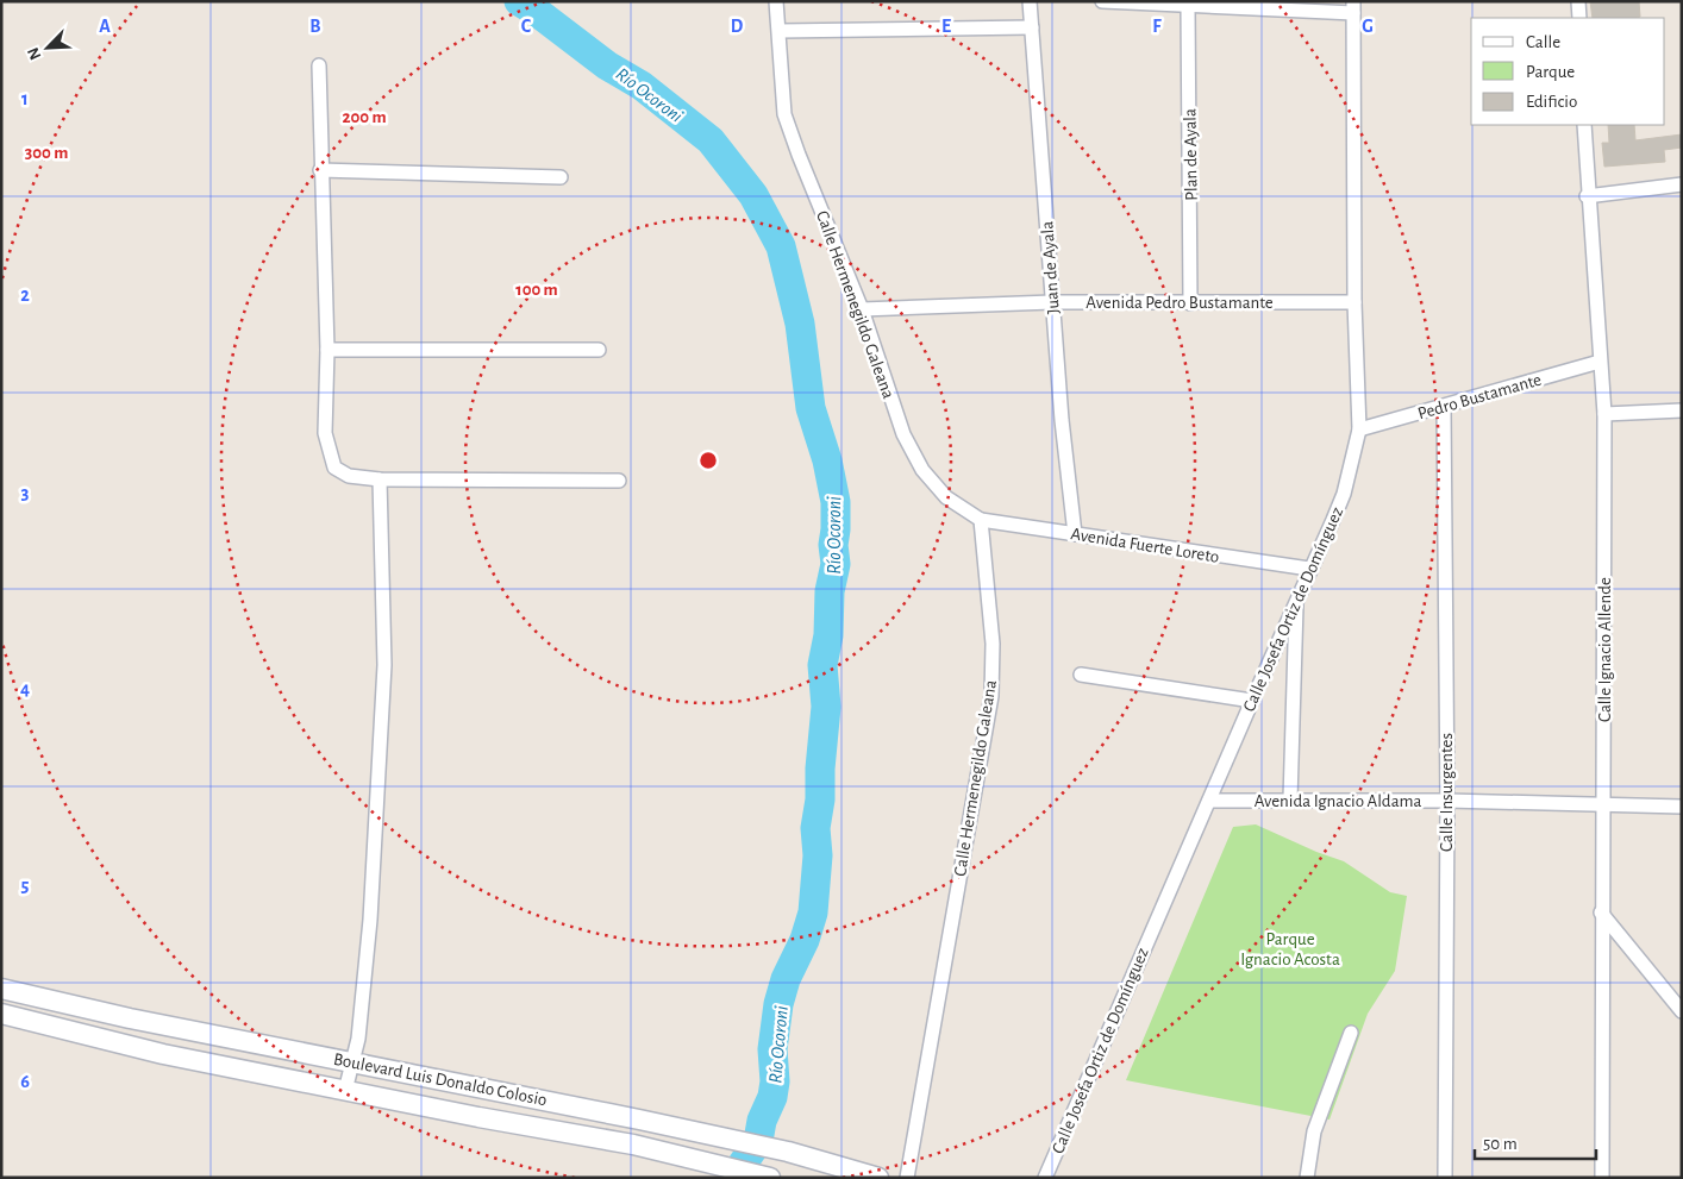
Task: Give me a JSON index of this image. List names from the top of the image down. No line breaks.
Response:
{"streets":{"main road":["Boulevard Luis Donaldo Colosio"],"street":["Plan de Ayala","Juan de Ayala","Avenida Pedro Bustamante","Calle Hermenegildo Galeana","Pedro Bustamante","Avenida Fuerte Loreto","Calle Josefa Ortiz de Domínguez","Calle Ignacio Allende","Calle Insurgentes","Avenida Ignacio Aldama"]},"crossings":[["Plan de Ayala","Avenida Pedro Bustamante"],["Juan de Ayala","Avenida Pedro Bustamante"],["Juan de Ayala","Avenida Fuerte Loreto"],["Avenida Pedro Bustamante","Calle Hermenegildo Galeana"],["Avenida Pedro Bustamante","Calle Josefa Ortiz de Domínguez"],["Calle Hermenegildo Galeana","Avenida Fuerte Loreto"],["Pedro Bustamante","Calle Josefa Ortiz de Domínguez"],["Pedro Bustamante","Calle Ignacio Allende"],["Pedro Bustamante","Calle Insurgentes"],["Avenida Fuerte Loreto","Calle Josefa Ortiz de Domínguez"],["Calle Josefa Ortiz de Domínguez","Avenida Ignacio Aldama"],["Calle Ignacio Allende","Avenida Ignacio Aldama"],["Calle Insurgentes","Avenida Ignacio Aldama"]],"water":["Río Ocoroni"],"parks":["Parque Ignacio Acosta"],"legend":["Calle","Parque","Edificio"],"scale_bar":"50 m","north":"bottom left","grid":{"columns":["A","B","C","D","E","F","G"],"rows":["1","2","3","4","5","6"]},"rings":["200 m","300 m","100 m"]}
